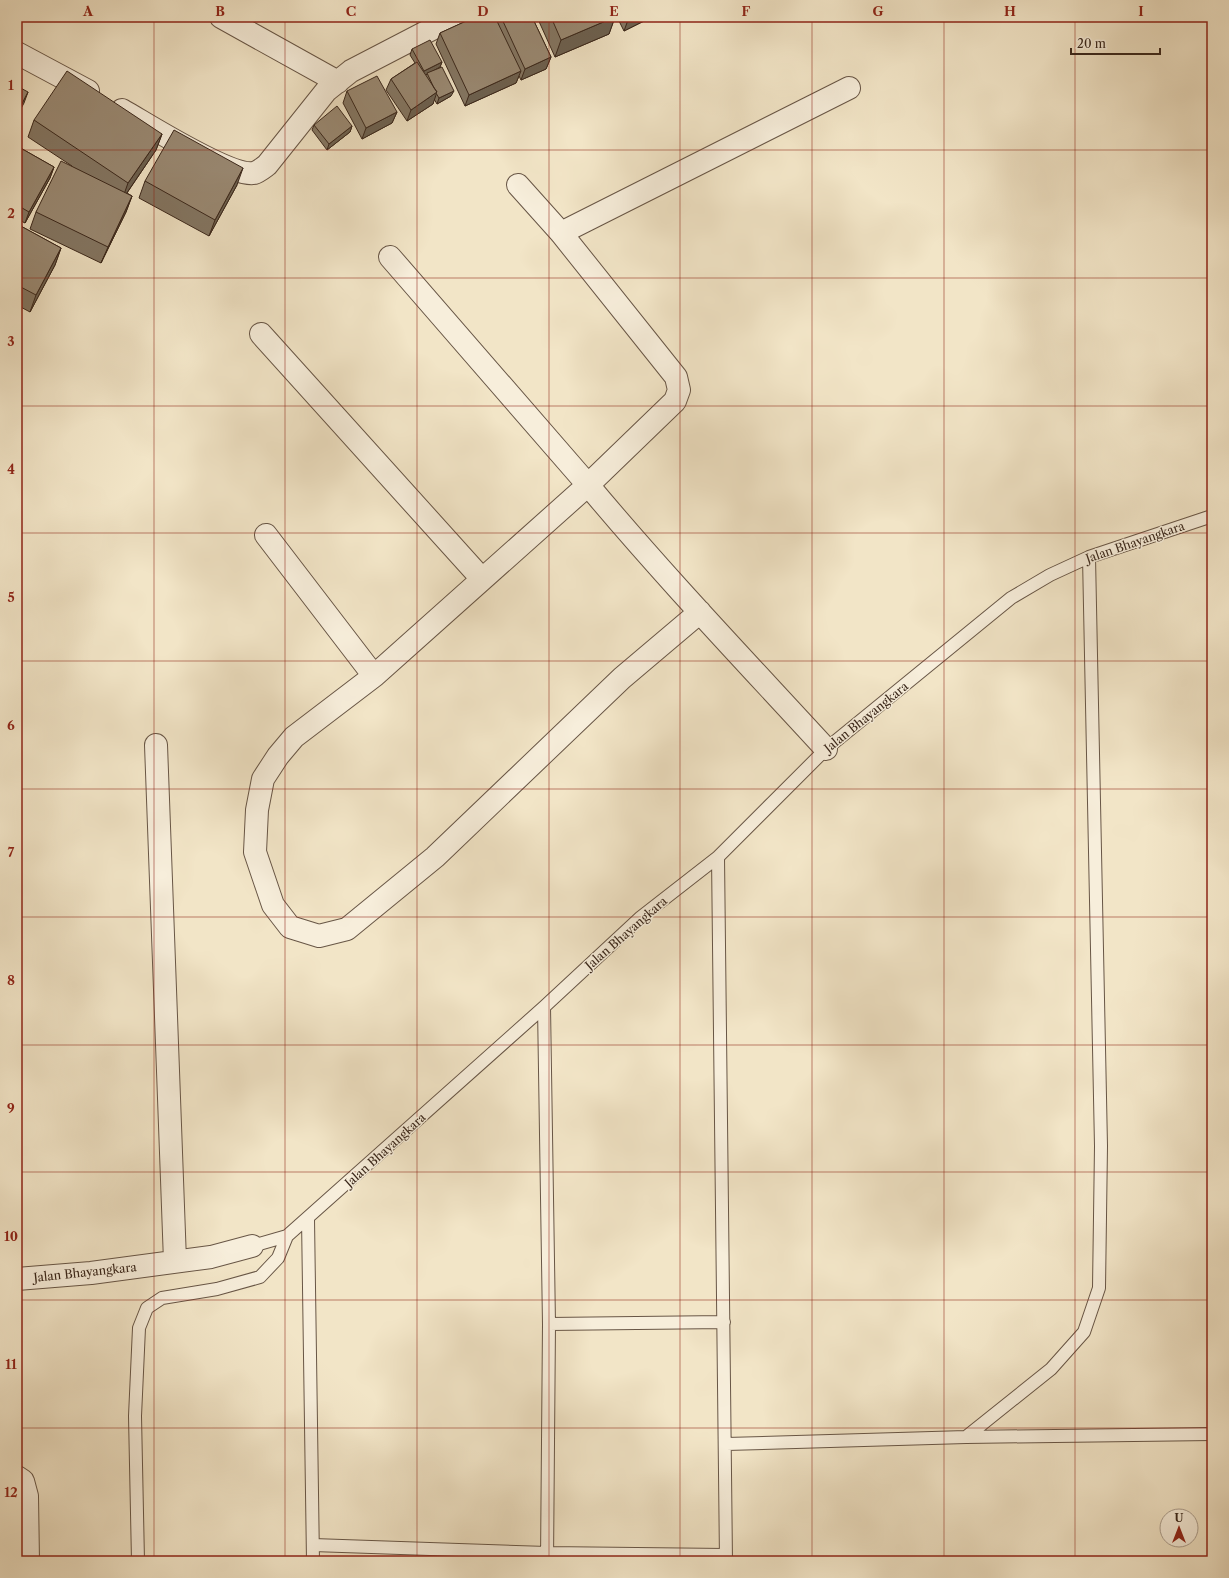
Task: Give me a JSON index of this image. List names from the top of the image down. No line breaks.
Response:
{"streets":{"street":["Jalan Bhayangkara"]},"scale_bar":"20 m","north":"top","grid":{"columns":["A","B","C","D","E","F","G","H","I"],"rows":["1","2","3","4","5","6","7","8","9","10","11","12"]}}
